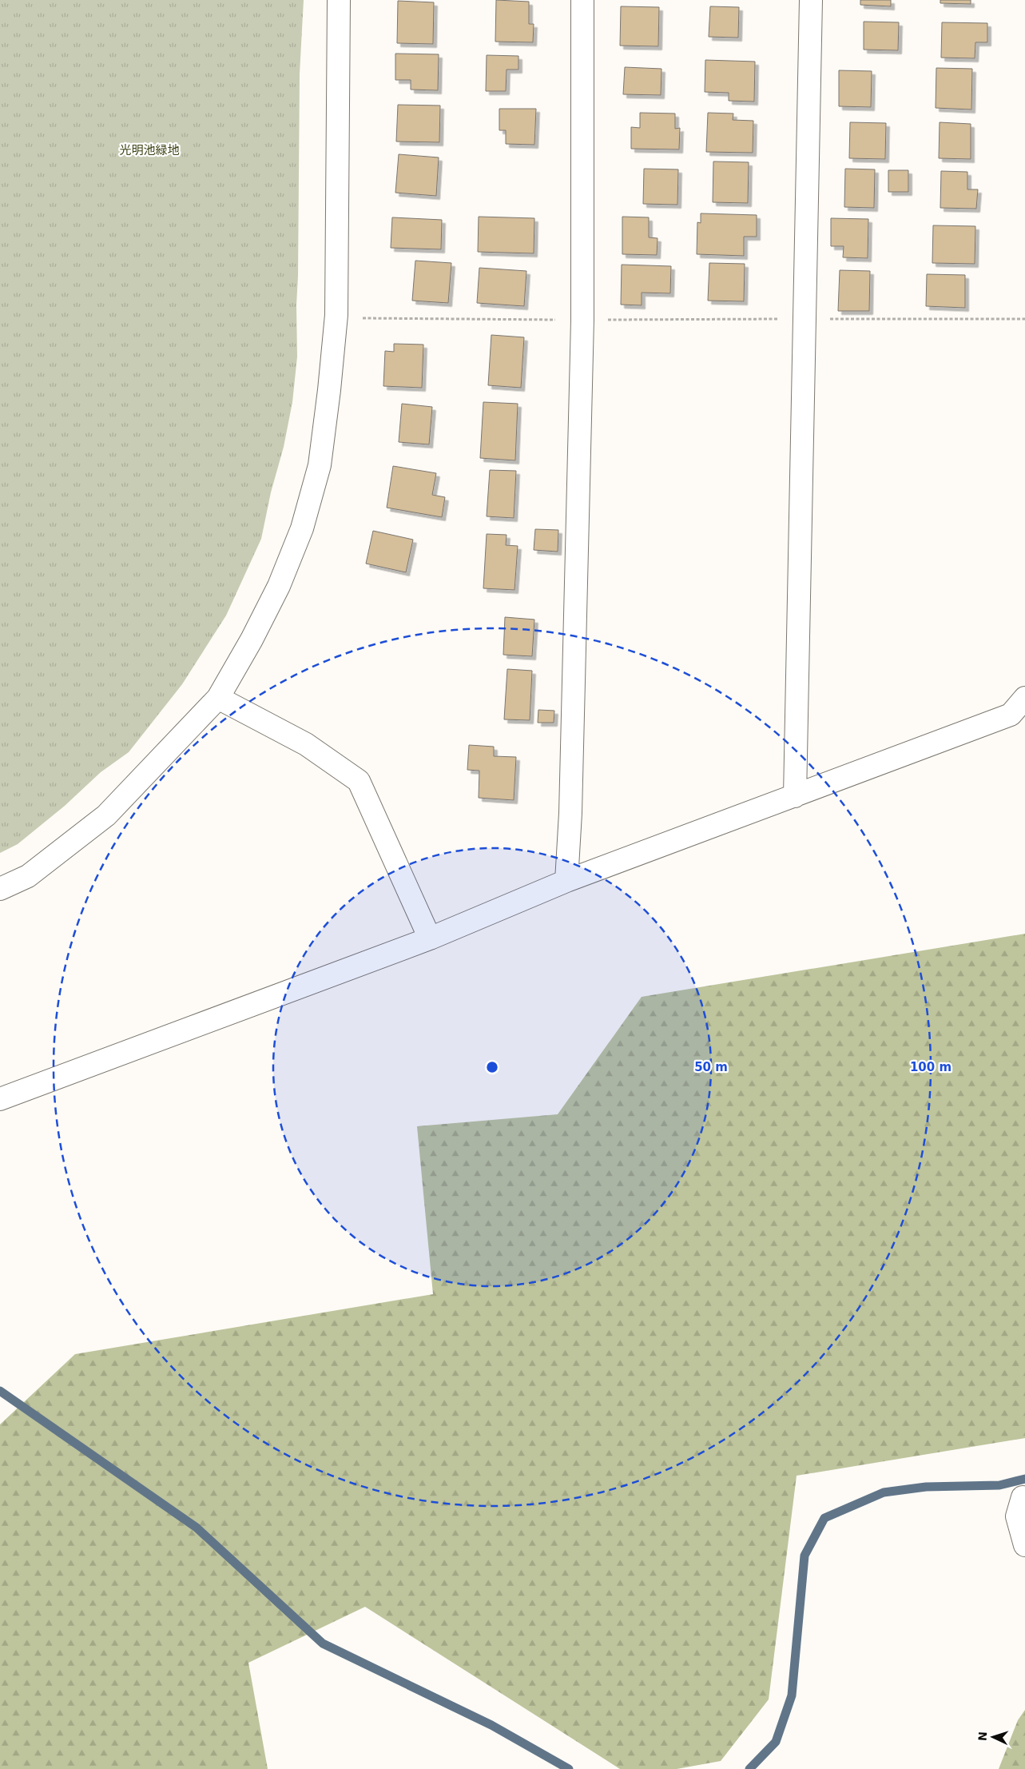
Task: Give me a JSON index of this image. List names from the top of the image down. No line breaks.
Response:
{"parks":["光明池緑地"],"north":"left","rings":["50 m","100 m"]}
